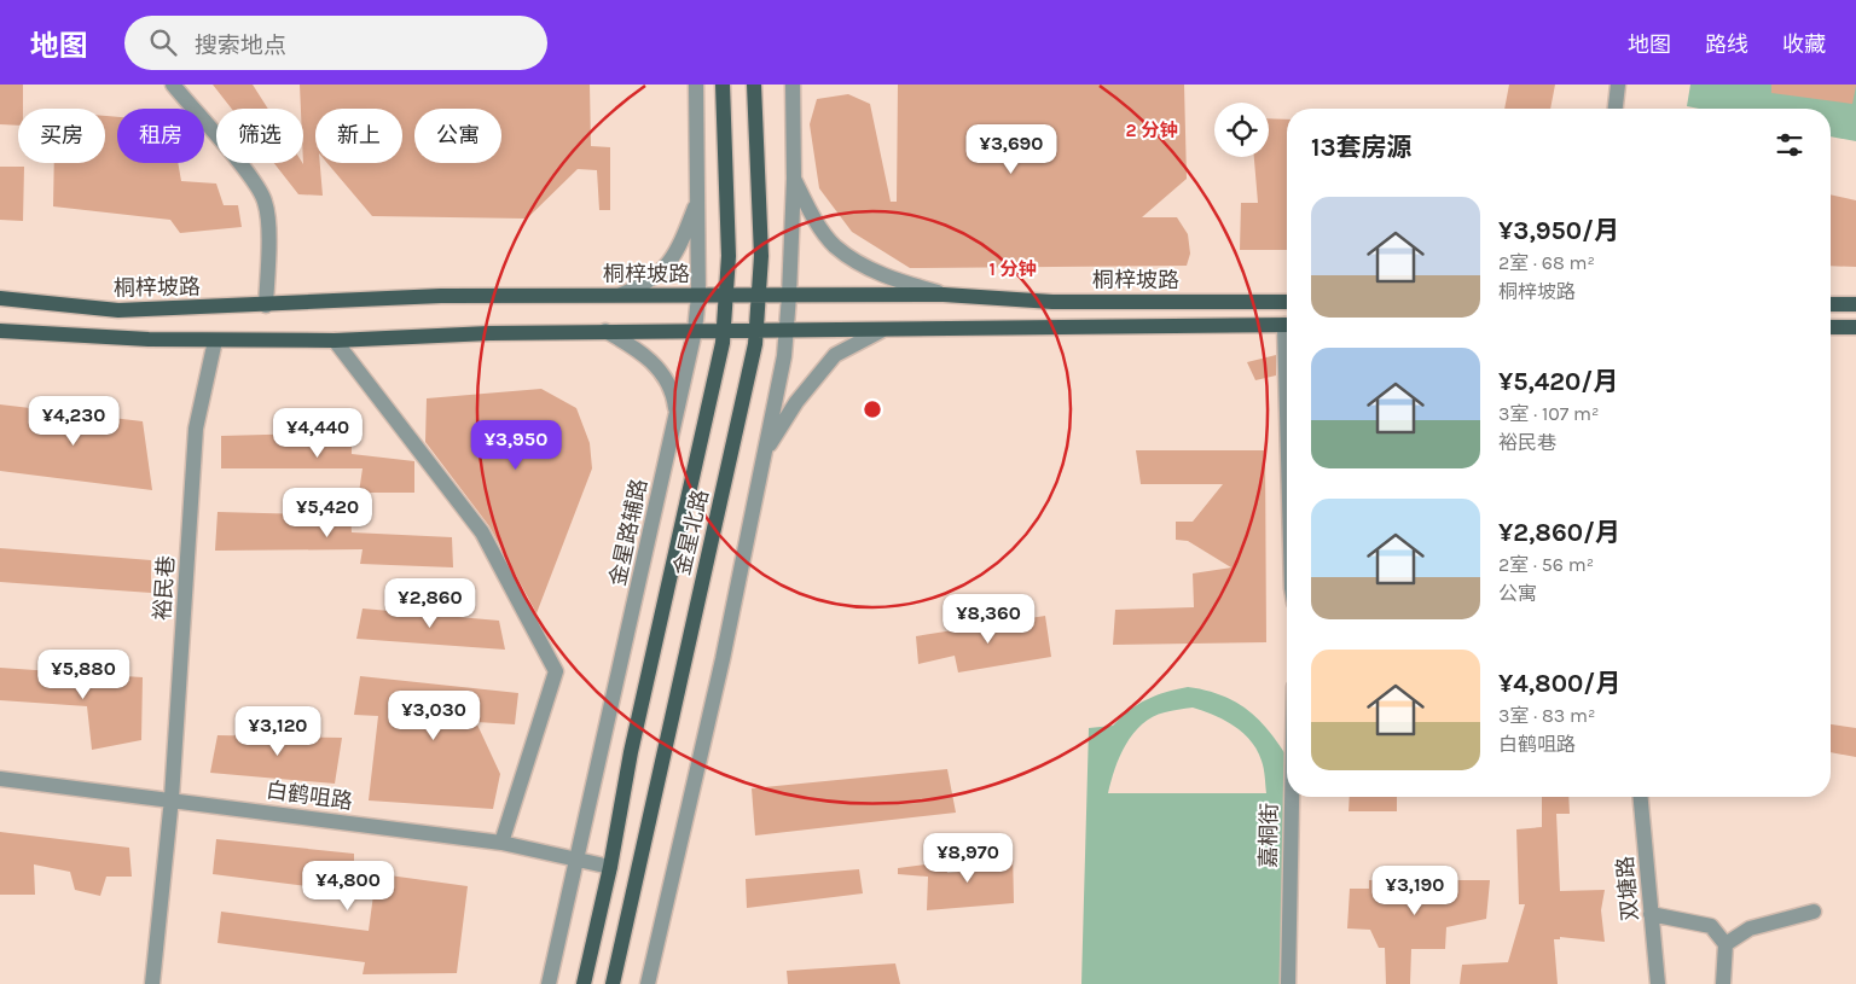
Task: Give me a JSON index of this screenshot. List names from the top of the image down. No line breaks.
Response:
{"streets":{"main road":["桐梓坡路","金星北路"],"street":["金星路辅路","裕民巷","白鹤咀路","嘉桐街","双塘路"]},"crossings":[["桐梓坡路","金星路辅路"],["桐梓坡路","金星北路"],["金星路辅路","白鹤咀路"],["金星北路","白鹤咀路"],["裕民巷","白鹤咀路"]],"page":{"header":"地图","search":"搜索地点","nav":["地图","路线","收藏"],"chip":["买房","租房","筛选","新上","公寓"],"heading":"13套房源","price":["¥3,690","¥4,230","¥4,440","¥3,950","¥5,420","¥2,860","¥8,360","¥5,880","¥3,030","¥3,120","¥8,970","¥4,800","¥3,190"],"list":[{"name":"¥3,950/月","note":"2室 · 68 m² · 桐梓坡路"},{"name":"¥5,420/月","note":"3室 · 107 m² · 裕民巷"},{"name":"¥2,860/月","note":"2室 · 56 m² · 公寓"},{"name":"¥4,800/月","note":"3室 · 83 m² · 白鹤咀路"}]},"rings":["2 分钟","1 分钟"]}
